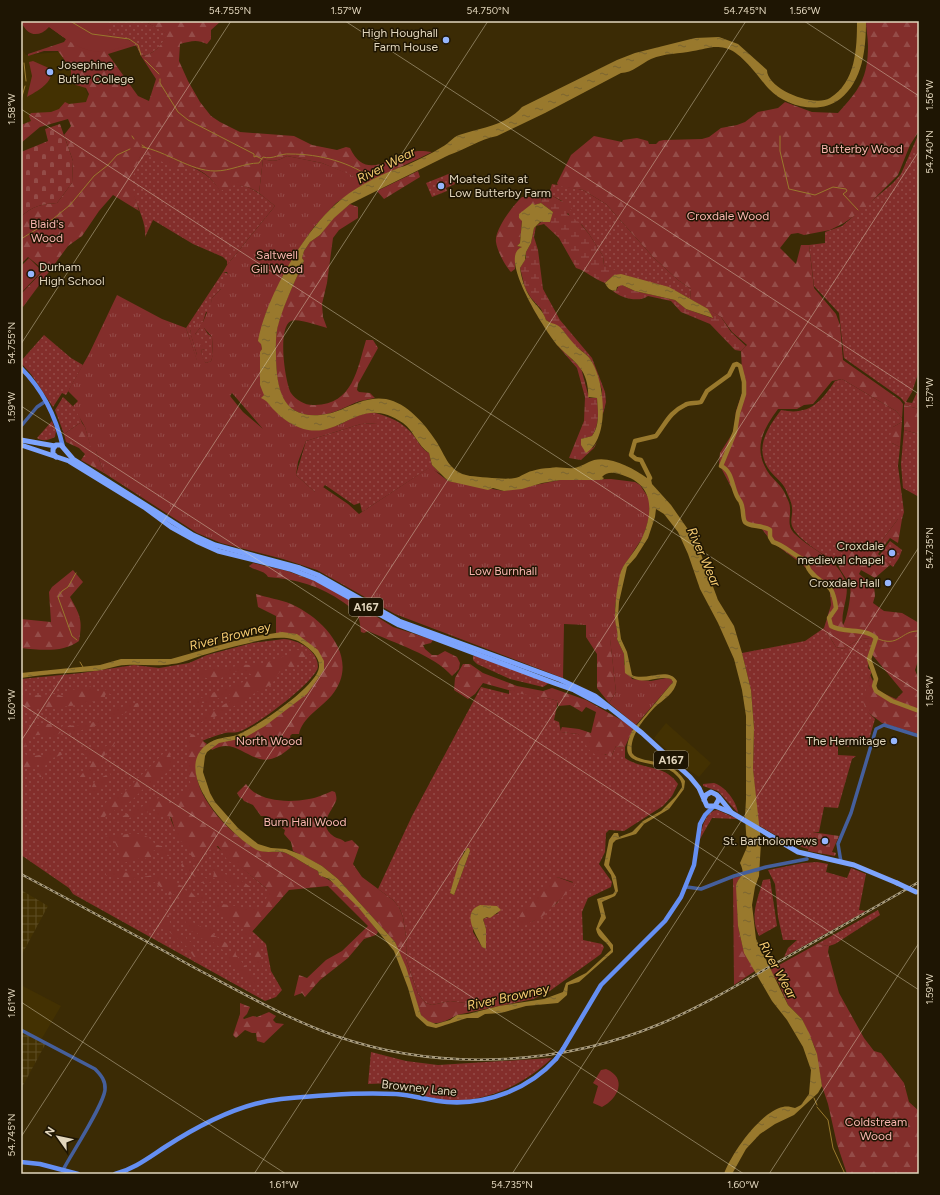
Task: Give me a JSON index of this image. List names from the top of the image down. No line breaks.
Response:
{"streets":{"highway":["A167"],"main road":["Browney Lane"]},"water":["River Wear","River Browney"],"parks":["Butterby Wood","Croxdale Wood","Blaid's Wood","Saltwell Gill Wood","Low Burnhall","North Wood","Burn Hall Wood","Coldstream Wood"],"places":["High Houghall Farm House","Josephine Butler College","Moated Site at Low Butterby Farm","Durham High School","Croxdale medieval chapel","Croxdale Hall","The Hermitage","St. Bartholomews"],"north":"top left","coordinates":["54.755°N","1.57°W","54.750°N","54.745°N","1.56°W","1.58°W","54.740°N","1.59°W","54.735°N","1.60°W","1.61°W"]}
